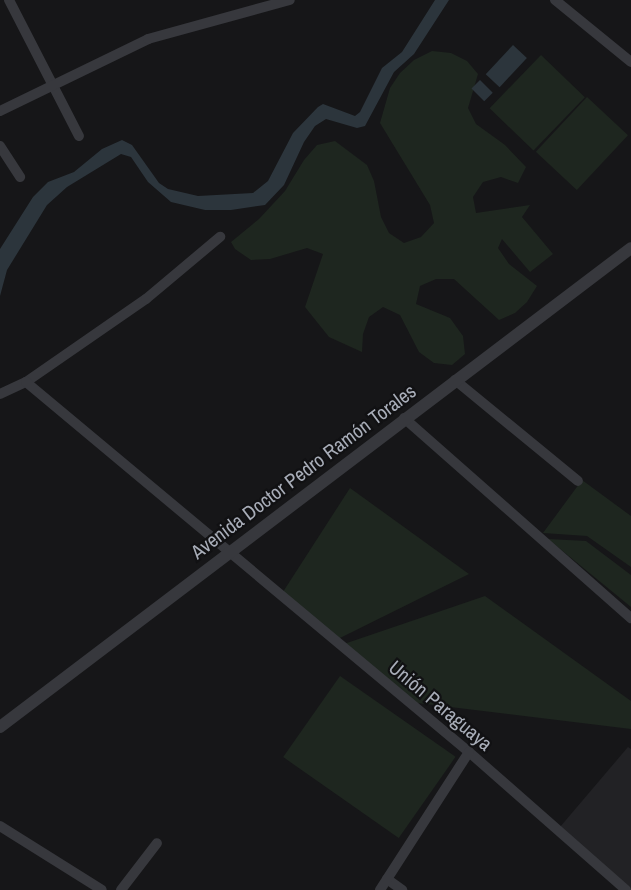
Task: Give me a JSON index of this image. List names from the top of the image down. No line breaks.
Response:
{"streets":{"street":["Avenida Doctor Pedro Ramón Torales","Unión Paraguaya"]},"crossings":[["Avenida Doctor Pedro Ramón Torales","Unión Paraguaya"]]}
